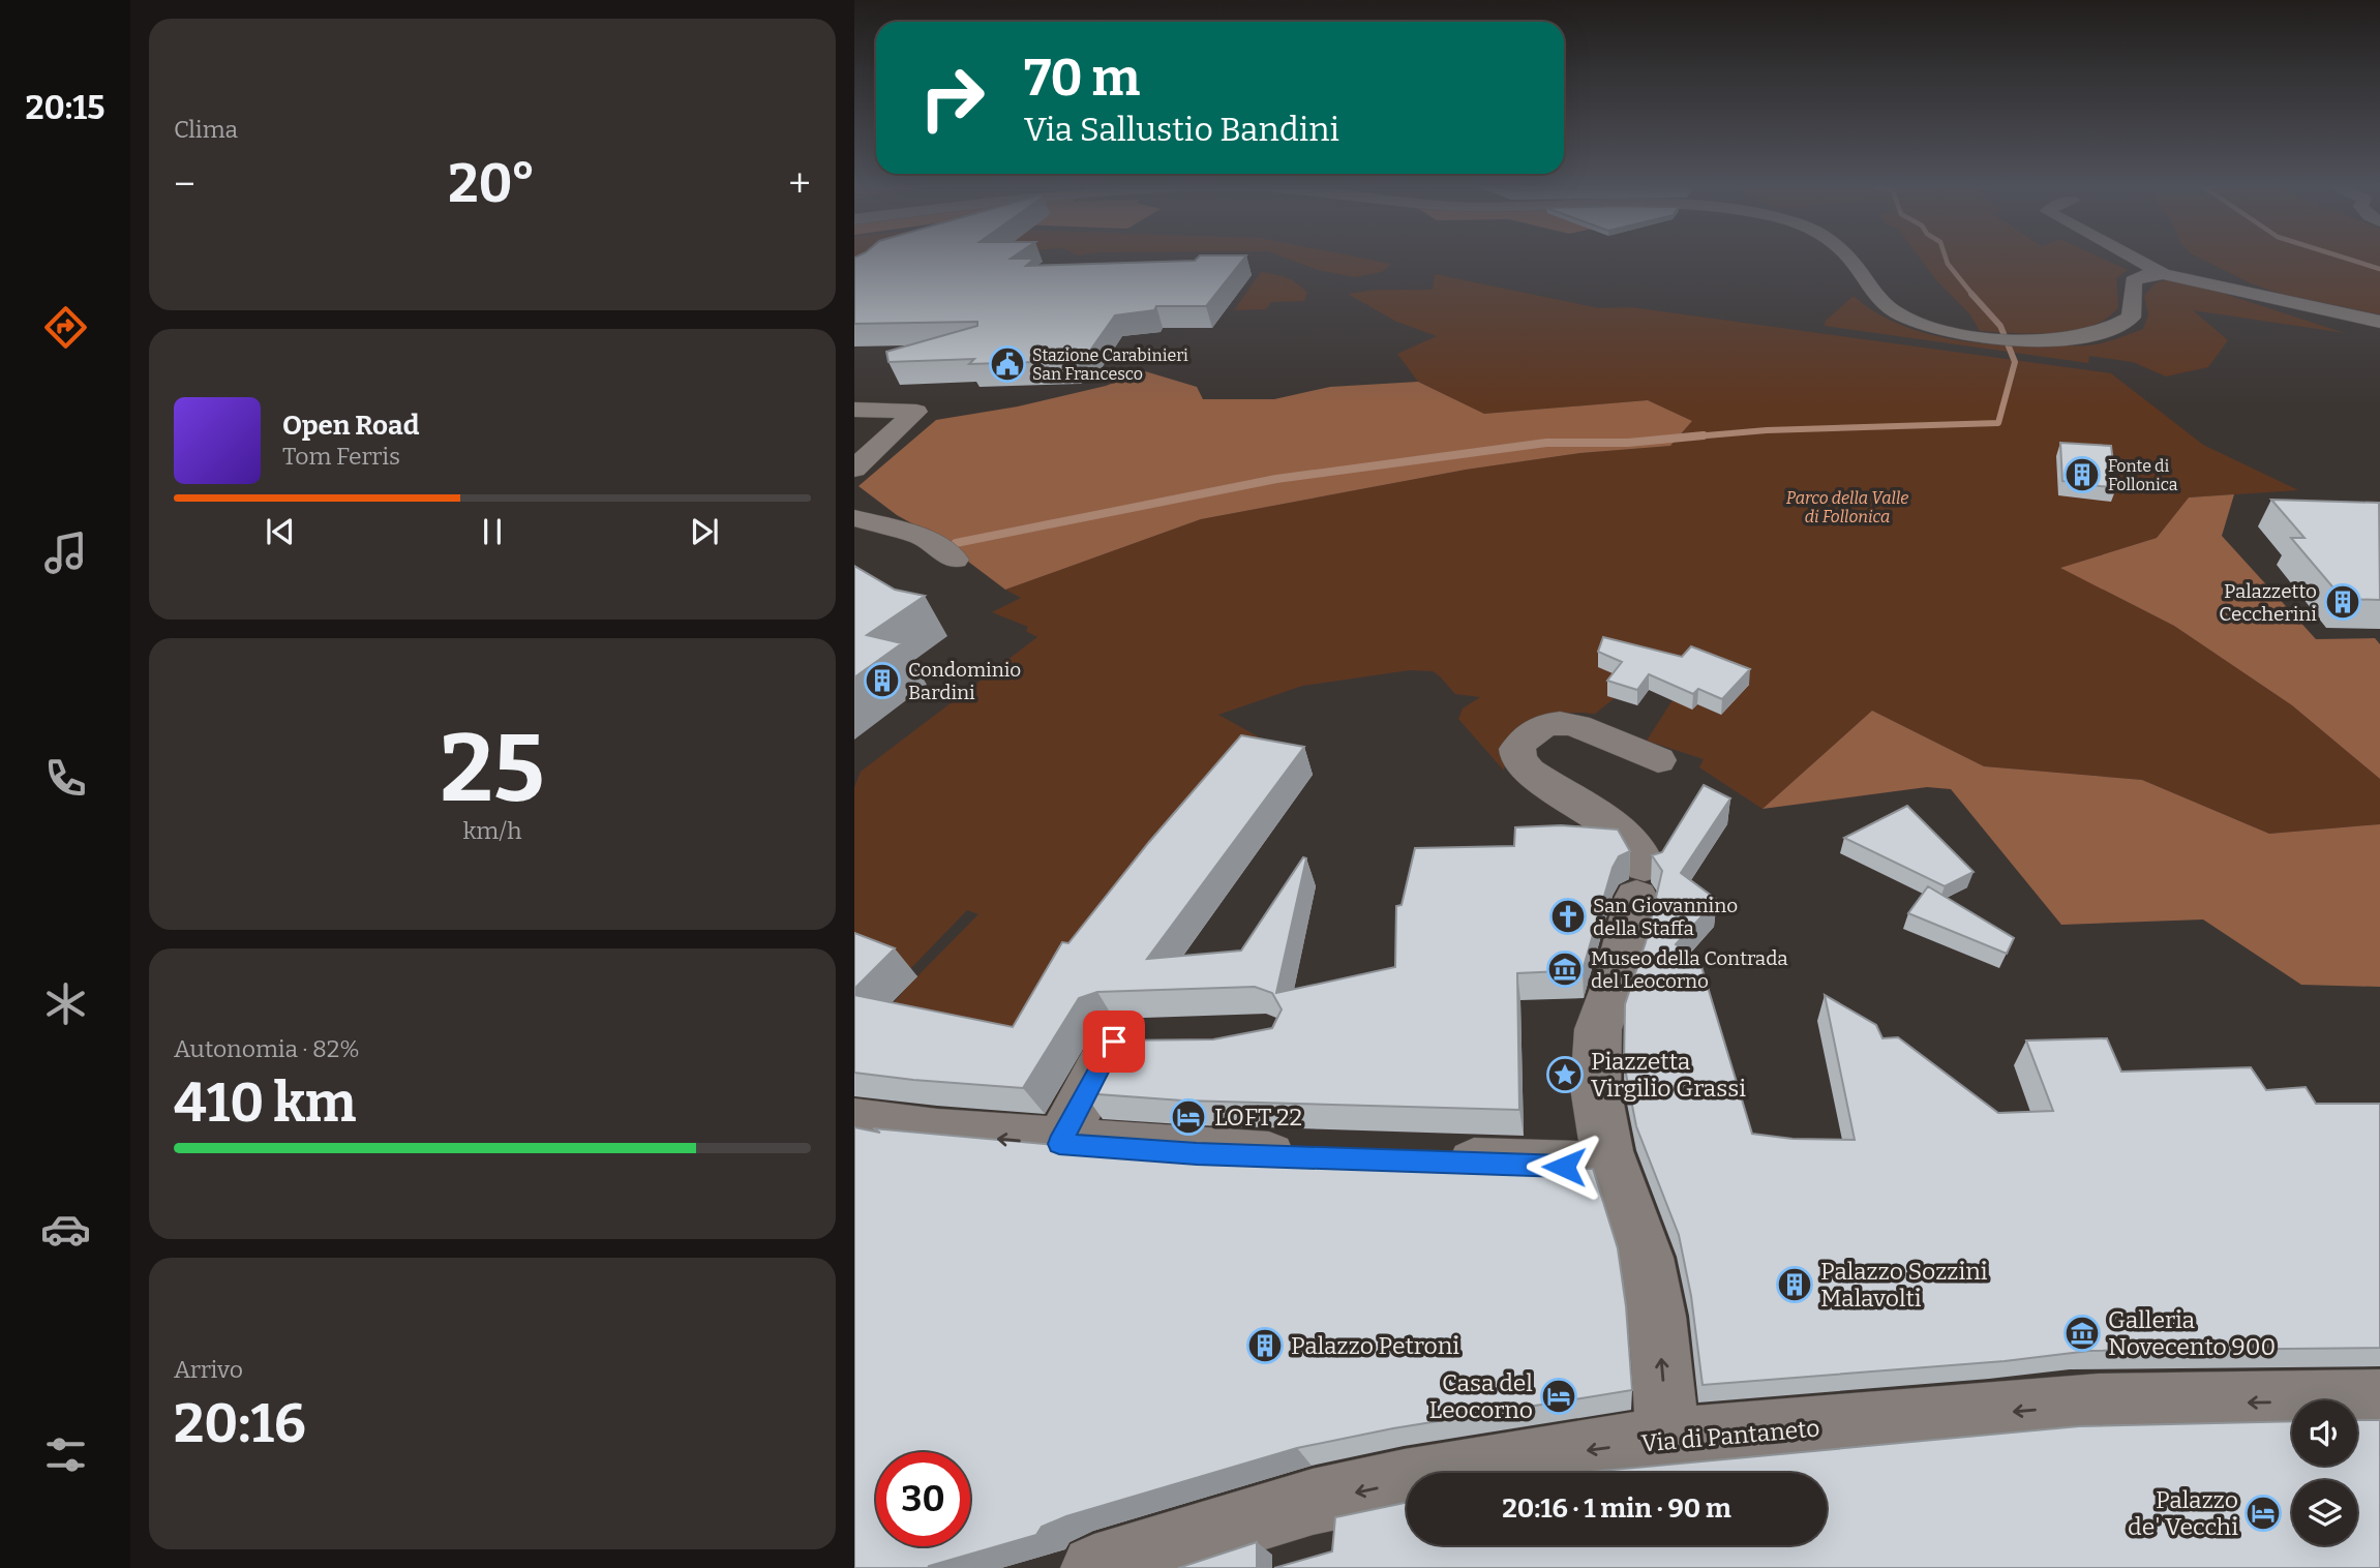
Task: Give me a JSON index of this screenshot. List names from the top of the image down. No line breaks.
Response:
{"streets":{"street":["Via di Pantaneto"]},"one_way":["Via di Pantaneto"],"parks":["Parco della Valle di Follonica"],"places":{"public building":["Stazione Carabinieri San Francesco"],"building":["Fonte di Follonica","Palazzetto Ceccherini","Condominio Bardini","Palazzo Sozzini Malavolti","Palazzo Petroni"],"church":["San Giovannino della Staffa"],"museum":["Museo della Contrada del Leocorno","Galleria Novecento 900"],"place":["Piazzetta Virgilio Grassi"],"hotel":["LOFT 22","Casa del Leocorno","Palazzo de' Vecchi"]},"page":{"tabs":"20:15","tile":["Clima",["25","km/h"],["Autonomia · 82%","410 km"],["Arrivo","20:16"]],"turn":["70 m","Via Sallustio Bandini"],"heat":["−","20°","+"],"song":["Open Road","Tom Ferris"],"limit":"30","trip":"20:16 · 1 min · 90 m"}}
